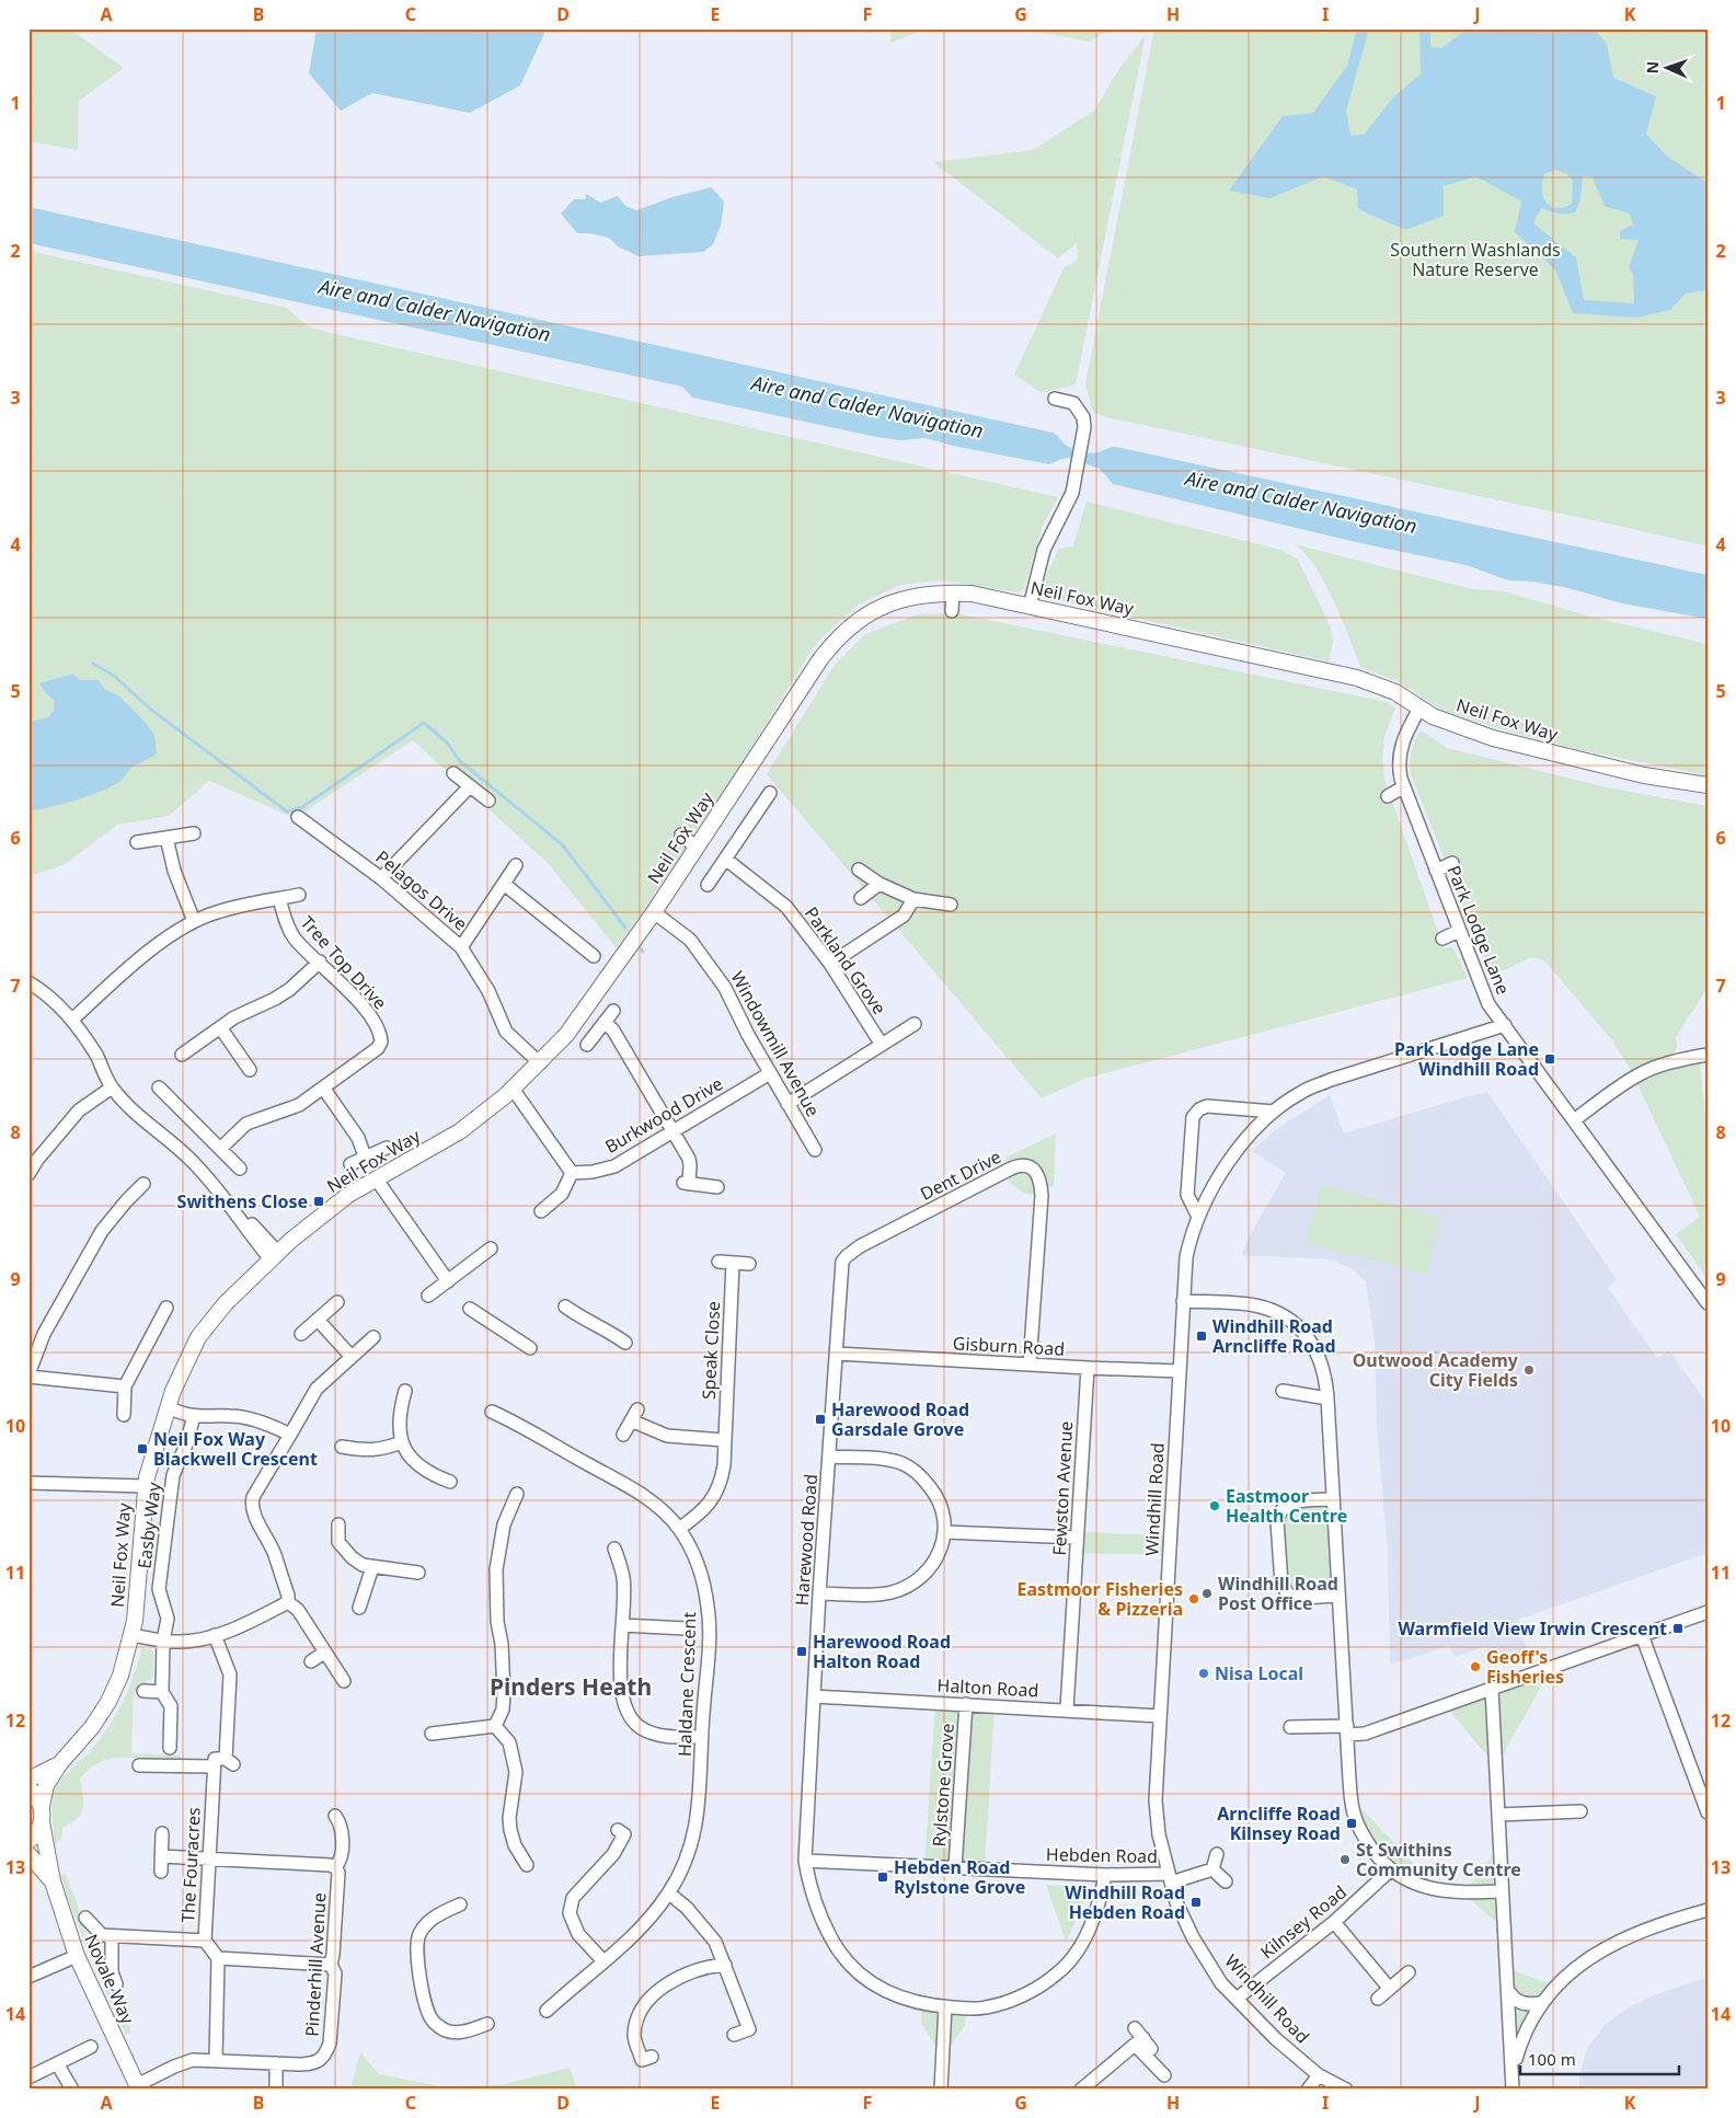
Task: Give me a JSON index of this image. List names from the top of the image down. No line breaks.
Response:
{"streets":{"main road":["Neil Fox Way","Novale Way"],"street":["Pelagos Drive","Park Lodge Lane","Parkland Grove","Tree Top Drive","Windowmill Avenue","Burkwood Drive","Dent Drive","Gisburn Road","Speak Close","Fewston Avenue","Windhill Road","Easby Way","Harewood Road","Haldane Crescent","Halton Road","Rylstone Grove","Hebden Road","The Fouracres","Kilnsey Road","Pinderhill Avenue"]},"crossings":[["Neil Fox Way","Pelagos Drive"],["Neil Fox Way","Park Lodge Lane"],["Neil Fox Way","Windowmill Avenue"],["Neil Fox Way","Novale Way"],["Park Lodge Lane","Windhill Road"],["Windowmill Avenue","Burkwood Drive"],["Dent Drive","Gisburn Road"],["Dent Drive","Harewood Road"],["Gisburn Road","Fewston Avenue"],["Gisburn Road","Windhill Road"],["Gisburn Road","Harewood Road"],["Speak Close","Haldane Crescent"],["Fewston Avenue","Halton Road"],["Windhill Road","Halton Road"],["Windhill Road","Hebden Road"],["Windhill Road","Kilnsey Road"],["Harewood Road","Halton Road"],["Harewood Road","Hebden Road"],["Halton Road","Rylstone Grove"],["Rylstone Grove","Hebden Road"],["Pinderhill Avenue","Novale Way"]],"districts":["Pinders Heath"],"water":["Aire and Calder Navigation"],"parks":["Southern Washlands Nature Reserve"],"places":{"transit":["Park Lodge Lane Windhill Road","Swithens Close","Windhill Road Arncliffe Road","Harewood Road Garsdale Grove","Neil Fox Way Blackwell Crescent","Warmfield View Irwin Crescent","Harewood Road Halton Road","Arncliffe Road Kilnsey Road","Hebden Road Rylstone Grove","Windhill Road Hebden Road"],"other":["Outwood Academy City Fields","Eastmoor Health Centre","Windhill Road Post Office","Eastmoor Fisheries & Pizzeria","Geoff's Fisheries","Nisa Local","St Swithins Community Centre"]},"scale_bar":"100 m","north":"left","grid":{"columns":["A","B","C","D","E","F","G","H","I","J","K"],"rows":["1","2","3","4","5","6","7","8","9","10","11","12","13","14"]}}
